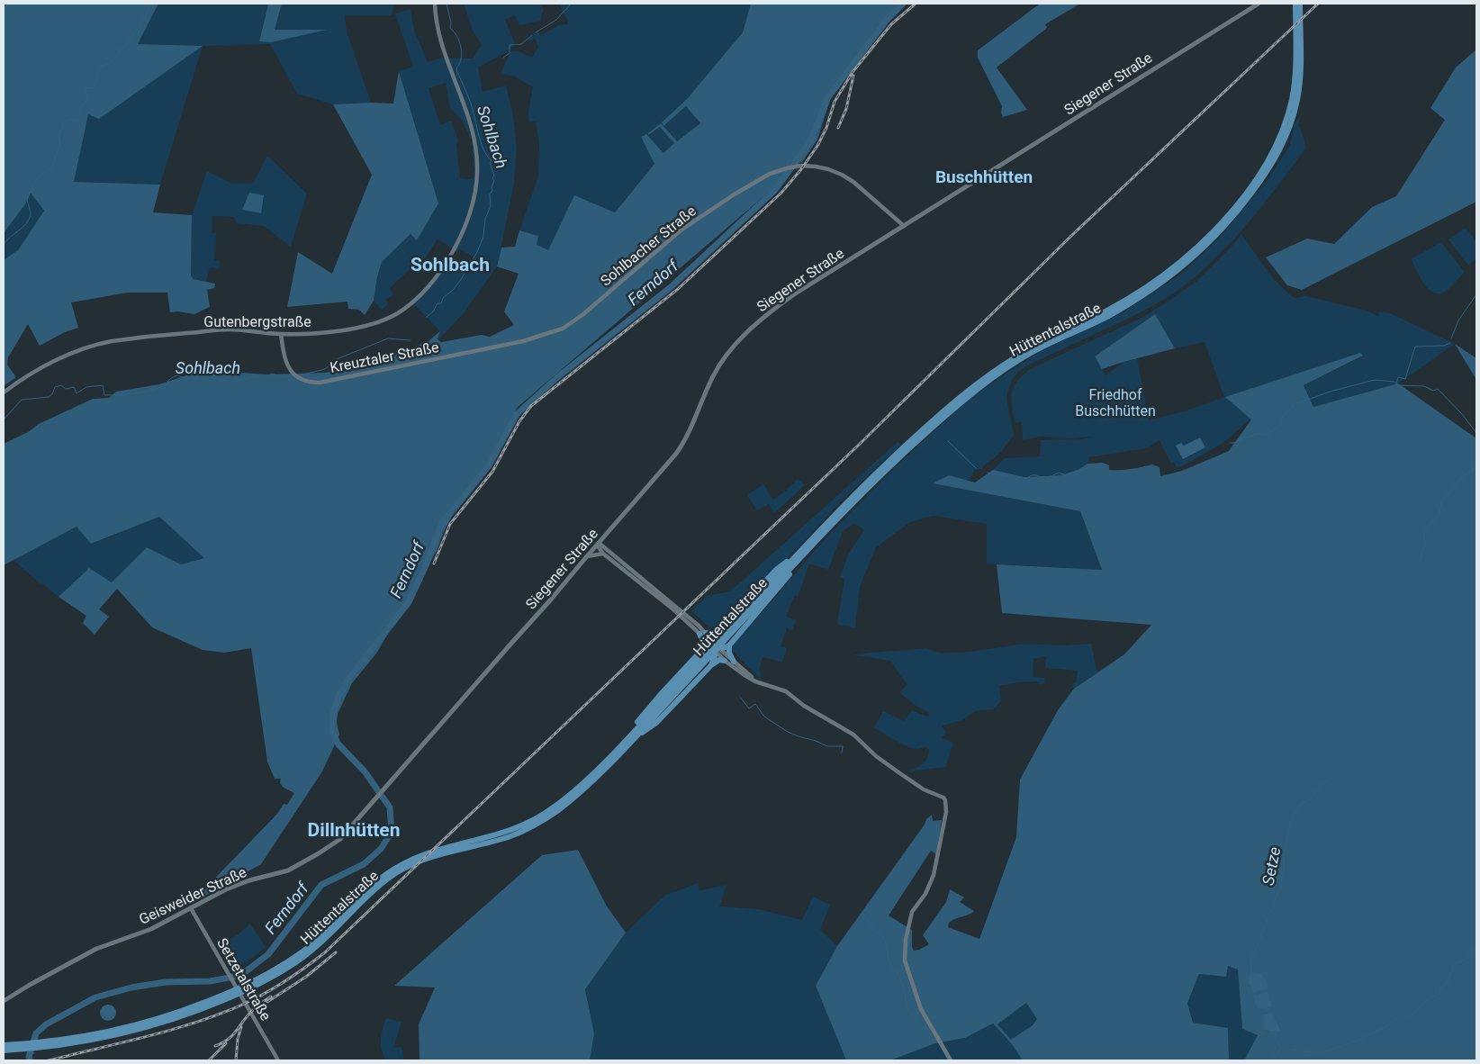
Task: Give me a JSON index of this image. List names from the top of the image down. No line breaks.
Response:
{"streets":{"highway":["Hüttentalstraße"],"main road":["Siegener Straße","Geisweider Straße"],"street":["Sohlbacher Straße","Gutenbergstraße","Kreuztaler Straße","Setzetalstraße"]},"crossings":[["Siegener Straße","Sohlbacher Straße"],["Siegener Straße","Geisweider Straße"],["Sohlbacher Straße","Kreuztaler Straße"],["Gutenbergstraße","Kreuztaler Straße"],["Geisweider Straße","Setzetalstraße"]],"districts":["Buschhütten","Sohlbach","Dillnhütten"],"water":["Sohlbach","Ferndorf","Setze"],"parks":["Friedhof Buschhütten"]}
